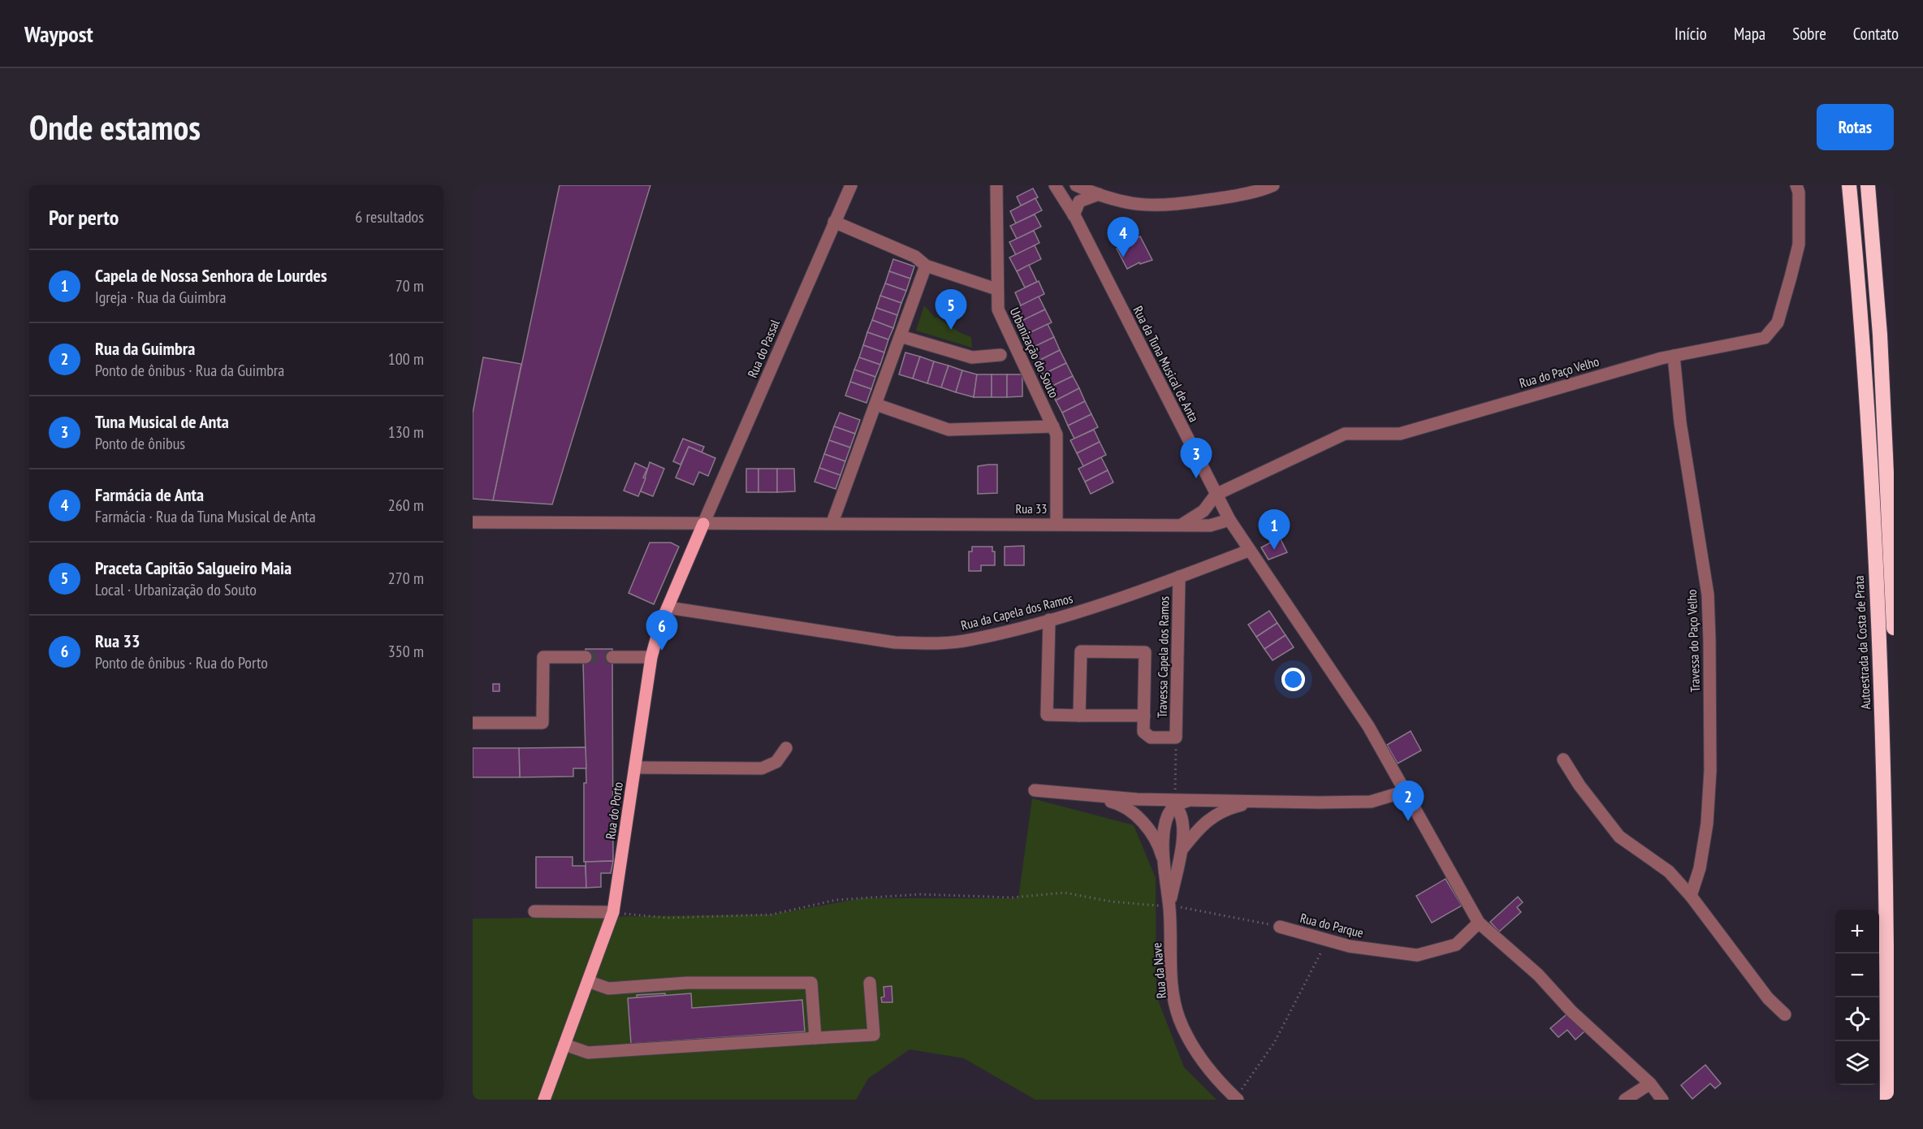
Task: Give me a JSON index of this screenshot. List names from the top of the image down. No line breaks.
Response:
{"streets":{"highway":["Autoestrada da Costa de Prata"],"main road":["Rua do Porto"],"street":["Rua do Passal","Urbanização do Souto","Rua da Tuna Musical de Anta","Rua do Paço Velho","Rua 33","Rua da Capela dos Ramos","Travessa do Paço Velho","Travessa Capela dos Ramos","Rua do Parque","Rua da Nave"]},"crossings":[["Rua do Passal","Rua 33"],["Rua do Passal","Rua do Porto"],["Urbanização do Souto","Rua 33"],["Rua da Tuna Musical de Anta","Rua do Paço Velho"],["Rua da Tuna Musical de Anta","Rua 33"],["Rua da Tuna Musical de Anta","Rua da Capela dos Ramos"],["Rua da Tuna Musical de Anta","Rua do Parque"],["Rua da Tuna Musical de Anta","Rua da Nave"],["Rua do Paço Velho","Travessa do Paço Velho"],["Rua 33","Rua do Porto"],["Rua da Capela dos Ramos","Travessa Capela dos Ramos"],["Rua da Capela dos Ramos","Rua do Porto"],["Rua do Porto","Rua do Parque"],["Rua do Parque","Rua da Nave"]],"page":{"header":"Waypost","nav":["Início","Mapa","Sobre","Contato"],"buttons":"Rotas","title":"Onde estamos","heading":["Por perto","6 resultados"],"pins":["4","5","3","1","6","2"],"list":[{"mark":"1","name":"Capela de Nossa Senhora de Lourdes","note":"Igreja · Rua da Guimbra","value":"70 m"},{"mark":"2","name":"Rua da Guimbra","note":"Ponto de ônibus · Rua da Guimbra","value":"100 m"},{"mark":"3","name":"Tuna Musical de Anta","note":"Ponto de ônibus","value":"130 m"},{"mark":"4","name":"Farmácia de Anta","note":"Farmácia · Rua da Tuna Musical de Anta","value":"260 m"},{"mark":"5","name":"Praceta Capitão Salgueiro Maia","note":"Local · Urbanização do Souto","value":"270 m"},{"mark":"6","name":"Rua 33","note":"Ponto de ônibus · Rua do Porto","value":"350 m"}],"map_buttons":["+","−"]}}
